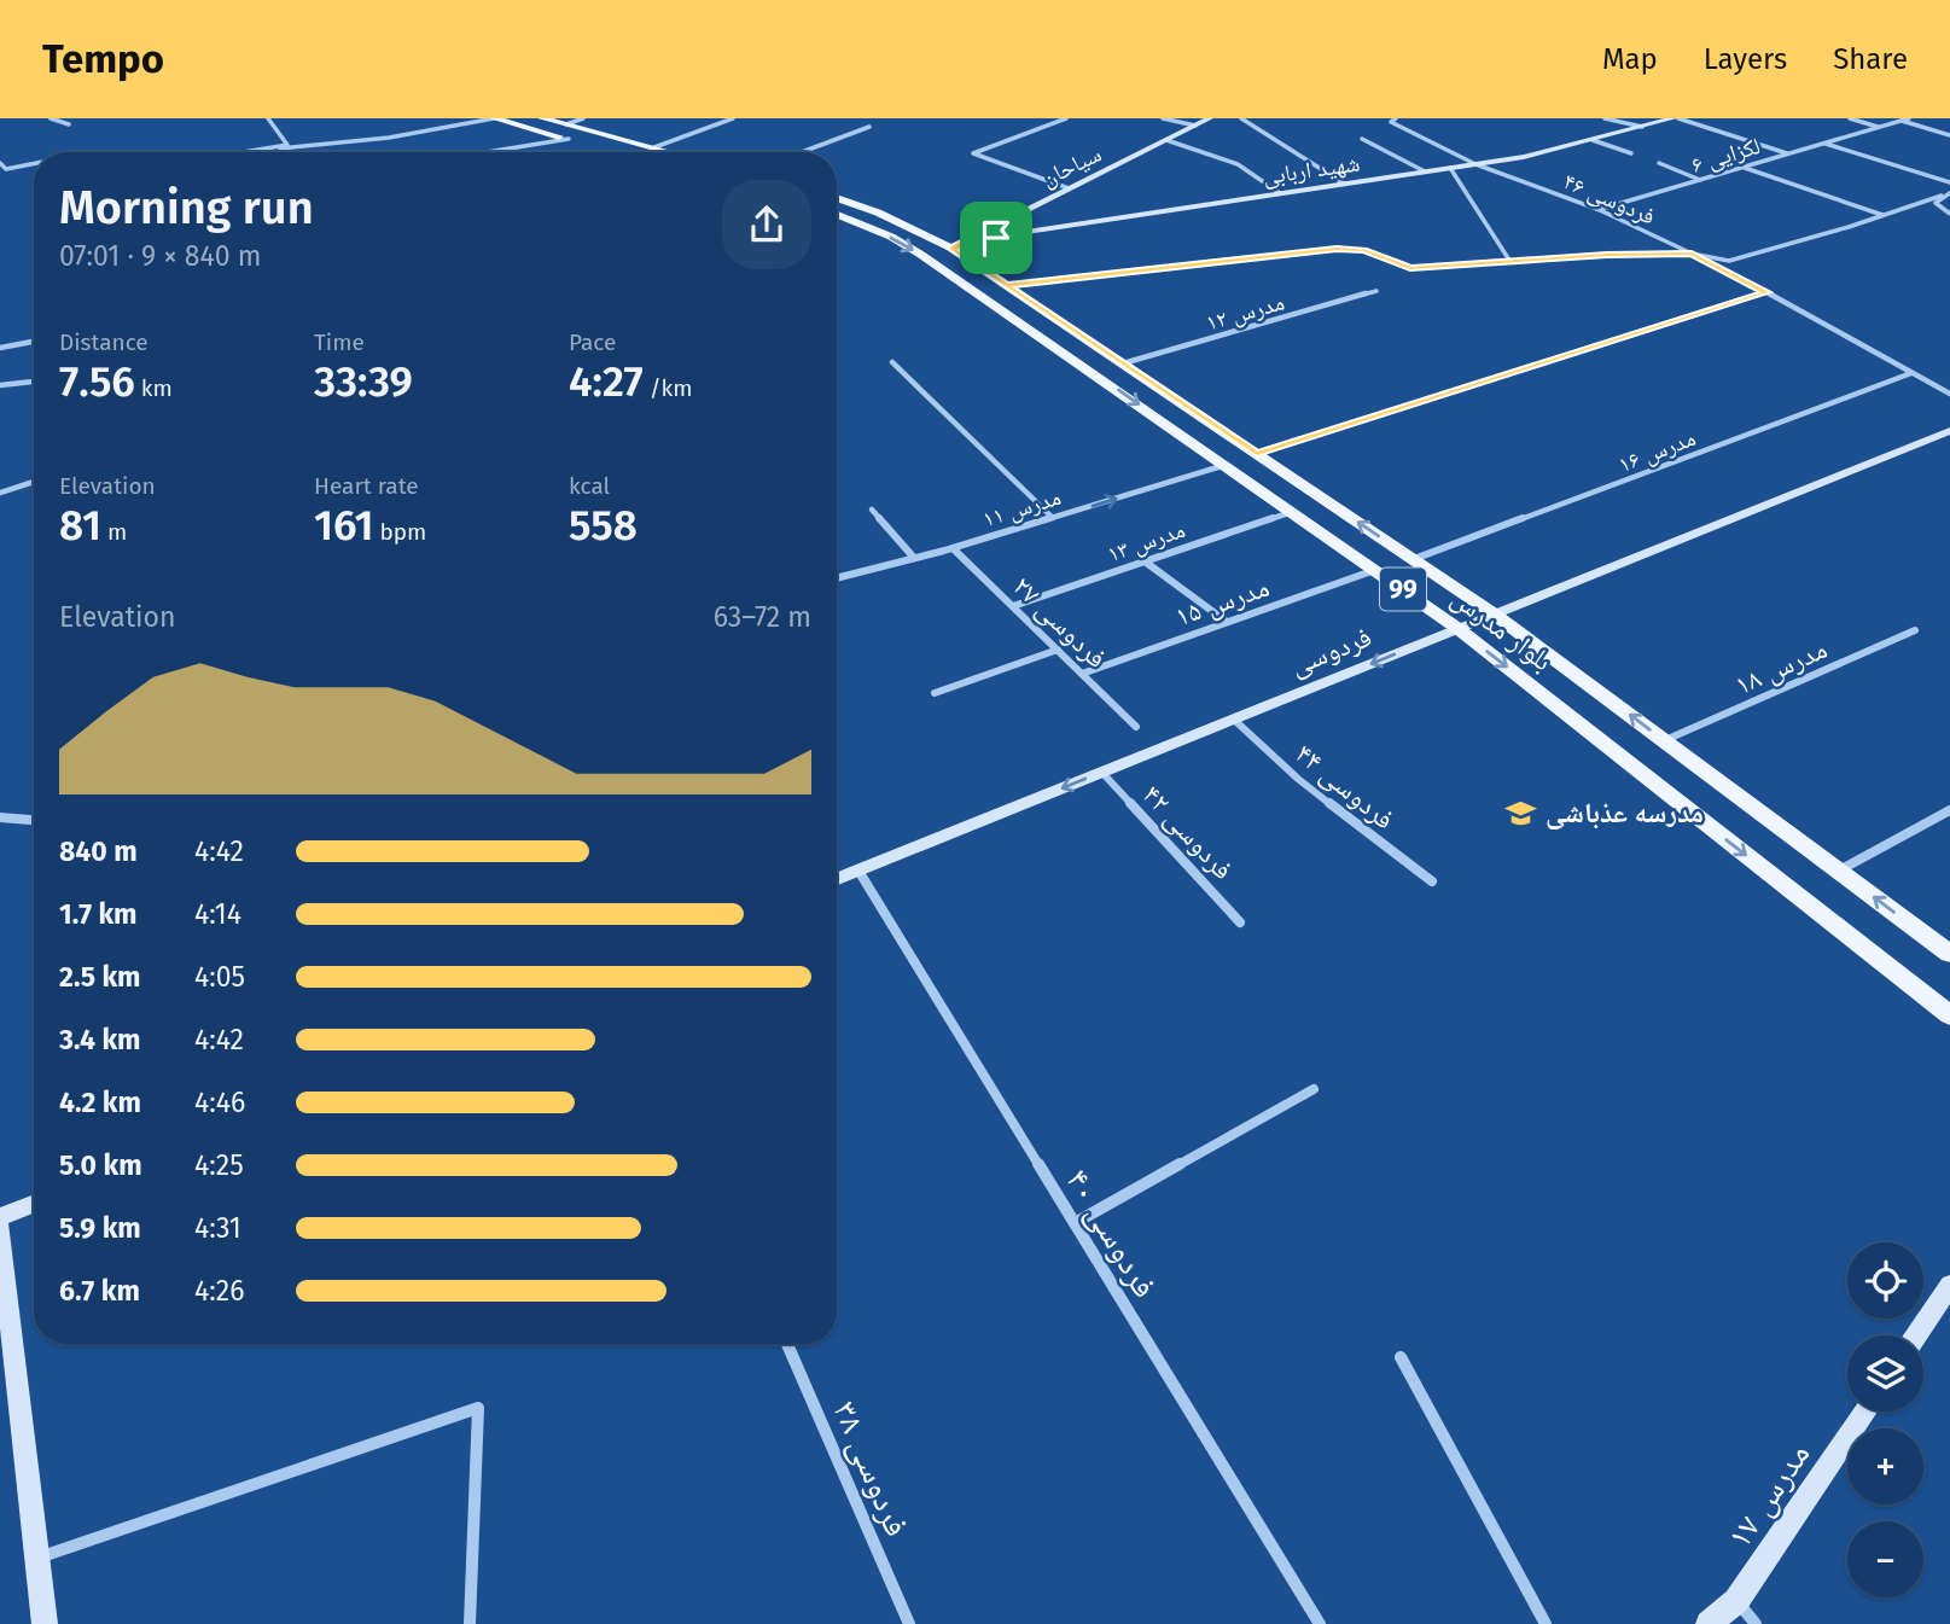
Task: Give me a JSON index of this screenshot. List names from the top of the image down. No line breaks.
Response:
{"streets":{"main road":["99","بلوار مدرس"],"street":["لکزایی ۶","سیاحان","شهید اربابی","فردوسی ۴۶","مدرس ۱۲","مدرس ۱۶","مدرس ۱۱","مدرس ۱۳","مدرس ۱۵","فردوسی ۲۷","فردوسی","مدرس ۱۸","فردوسی ۴۴","فردوسی ۴۲","فردوسی ۴۰","فردوسی ۳۸","مدرس ۱۷"]},"crossings":[["لکزایی ۶","فردوسی ۴۶"],["سیاحان","شهید اربابی"],["سیاحان","بلوار مدرس"],["شهید اربابی","فردوسی ۴۶"],["شهید اربابی","بلوار مدرس"],["فردوسی ۴۶","مدرس ۱۶"],["مدرس ۱۲","بلوار مدرس"],["مدرس ۱۶","بلوار مدرس"],["مدرس ۱۱","فردوسی ۲۷"],["مدرس ۱۱","بلوار مدرس"],["مدرس ۱۳","فردوسی ۲۷"],["مدرس ۱۳","بلوار مدرس"],["مدرس ۱۵","فردوسی ۲۷"],["مدرس ۱۵","بلوار مدرس"],["بلوار مدرس","فردوسی"],["بلوار مدرس","مدرس ۱۸"],["فردوسی","فردوسی ۴۴"],["فردوسی","فردوسی ۴۲"],["فردوسی","فردوسی ۴۰"]],"one_way":["مدرس ۱۱","فردوسی"],"places":{"school or university":["مدرسه عذباشی"]},"page":{"header":"Tempo","nav":["Map","Layers","Share"],"heading":["Morning run","07:01 · 9 × 840 m"],"stats":[["Distance","7.56 km"],["Time","33:39"],["Pace","4:27 /km"],["Elevation","81 m"],["Heart rate","161 bpm"],["kcal","558"]],"chart":["Elevation","63–72 m"],"list":[{"name":"840 m","note":"4:42"},{"name":"1.7 km","note":"4:14"},{"name":"2.5 km","note":"4:05"},{"name":"3.4 km","note":"4:42"},{"name":"4.2 km","note":"4:46"},{"name":"5.0 km","note":"4:25"},{"name":"5.9 km","note":"4:31"},{"name":"6.7 km","note":"4:26"}],"map_buttons":["+","−"]}}
